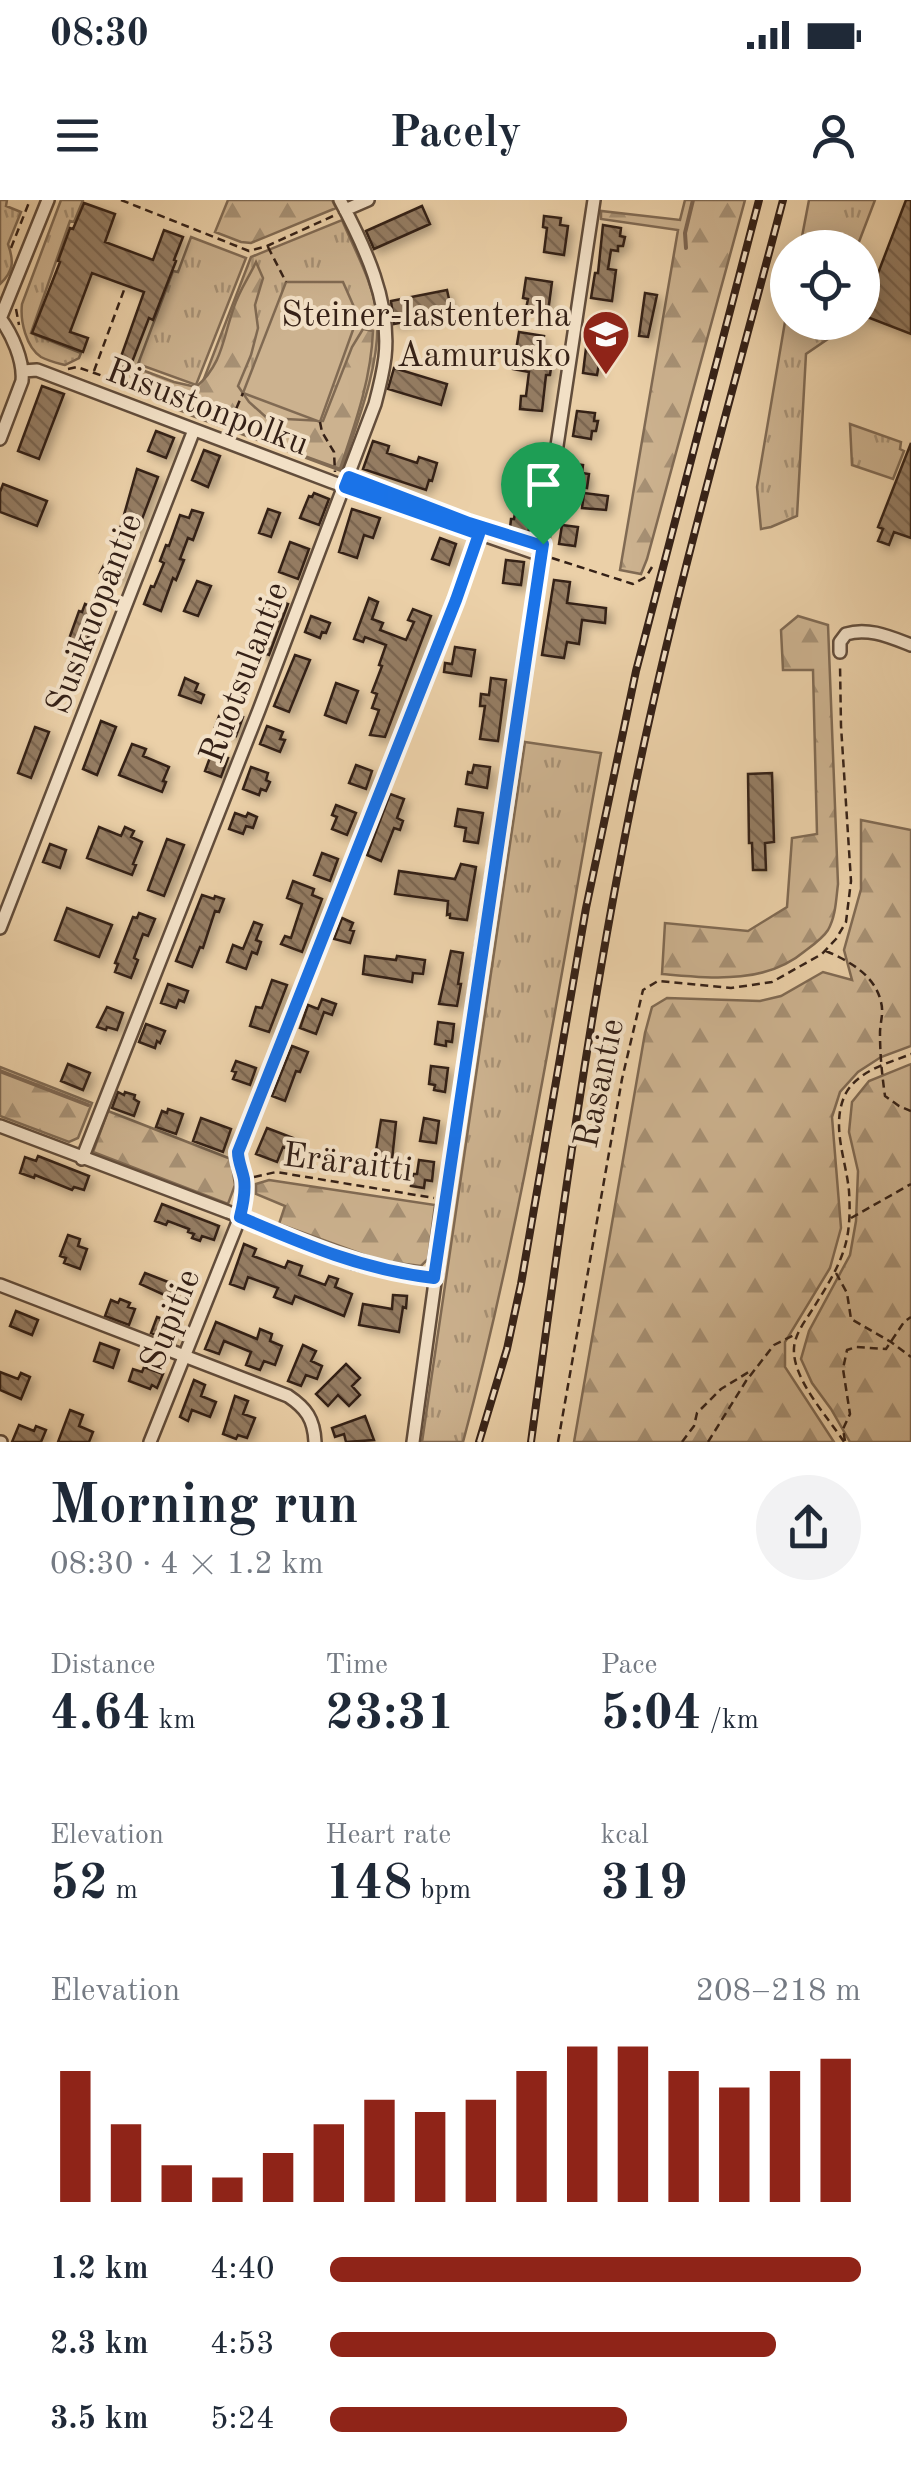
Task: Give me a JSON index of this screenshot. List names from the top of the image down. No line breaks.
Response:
{"streets":{"street":["Risustonpolku","Susikuopantie","Ruotsulantie","Supitie"],"path":["Rasantie","Eräraitti"]},"crossings":[["Risustonpolku","Susikuopantie"],["Risustonpolku","Ruotsulantie"],["Risustonpolku","Supitie"],["Eräraitti","Supitie"]],"places":{"school or university":["Steiner-lastenterha Aamurusko"]},"page":{"status":"08:30","header":"Pacely","heading":["Morning run","08:30 · 4 × 1.2 km"],"stats":[["Distance","4.64 km"],["Time","23:31"],["Pace","5:04 /km"],["Elevation","52 m"],["Heart rate","148 bpm"],["kcal","319"]],"chart":["Elevation","208–218 m"],"list":[{"name":"1.2 km","note":"4:40"},{"name":"2.3 km","note":"4:53"},{"name":"3.5 km","note":"5:24"}]}}
